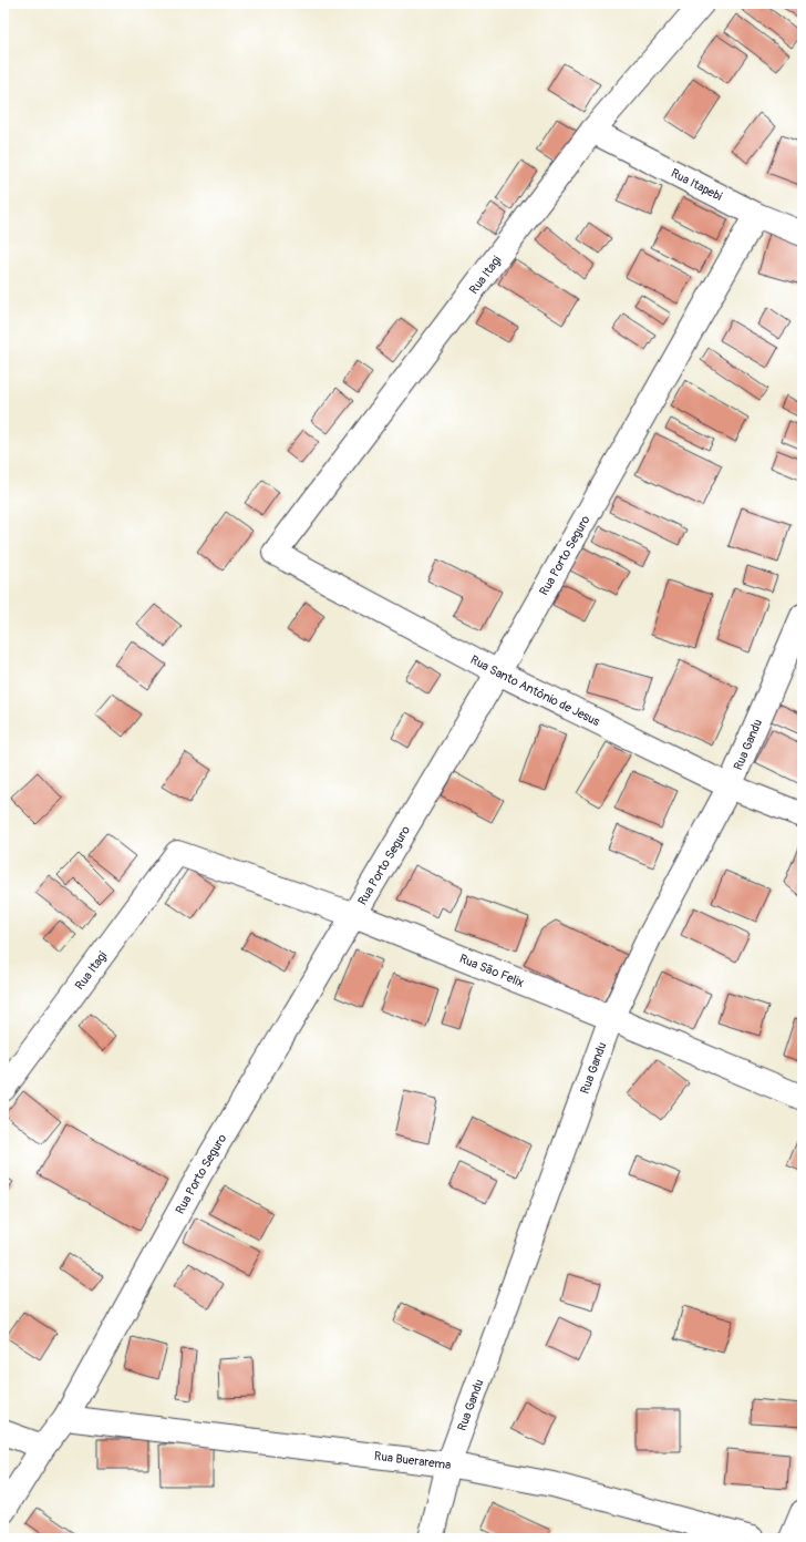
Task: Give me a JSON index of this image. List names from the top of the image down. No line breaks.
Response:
{"streets":{"street":["Rua Itapebi","Rua Itagi","Rua Porto Seguro","Rua Santo Antônio de Jesus","Rua Gandu","Rua São Felix","Rua Buerarema"]},"crossings":[["Rua Itapebi","Rua Itagi"],["Rua Itapebi","Rua Porto Seguro"],["Rua Itagi","Rua Santo Antônio de Jesus"],["Rua Itagi","Rua São Felix"],["Rua Porto Seguro","Rua Santo Antônio de Jesus"],["Rua Porto Seguro","Rua São Felix"],["Rua Porto Seguro","Rua Buerarema"],["Rua Santo Antônio de Jesus","Rua Gandu"],["Rua Gandu","Rua São Felix"],["Rua Gandu","Rua Buerarema"]]}
